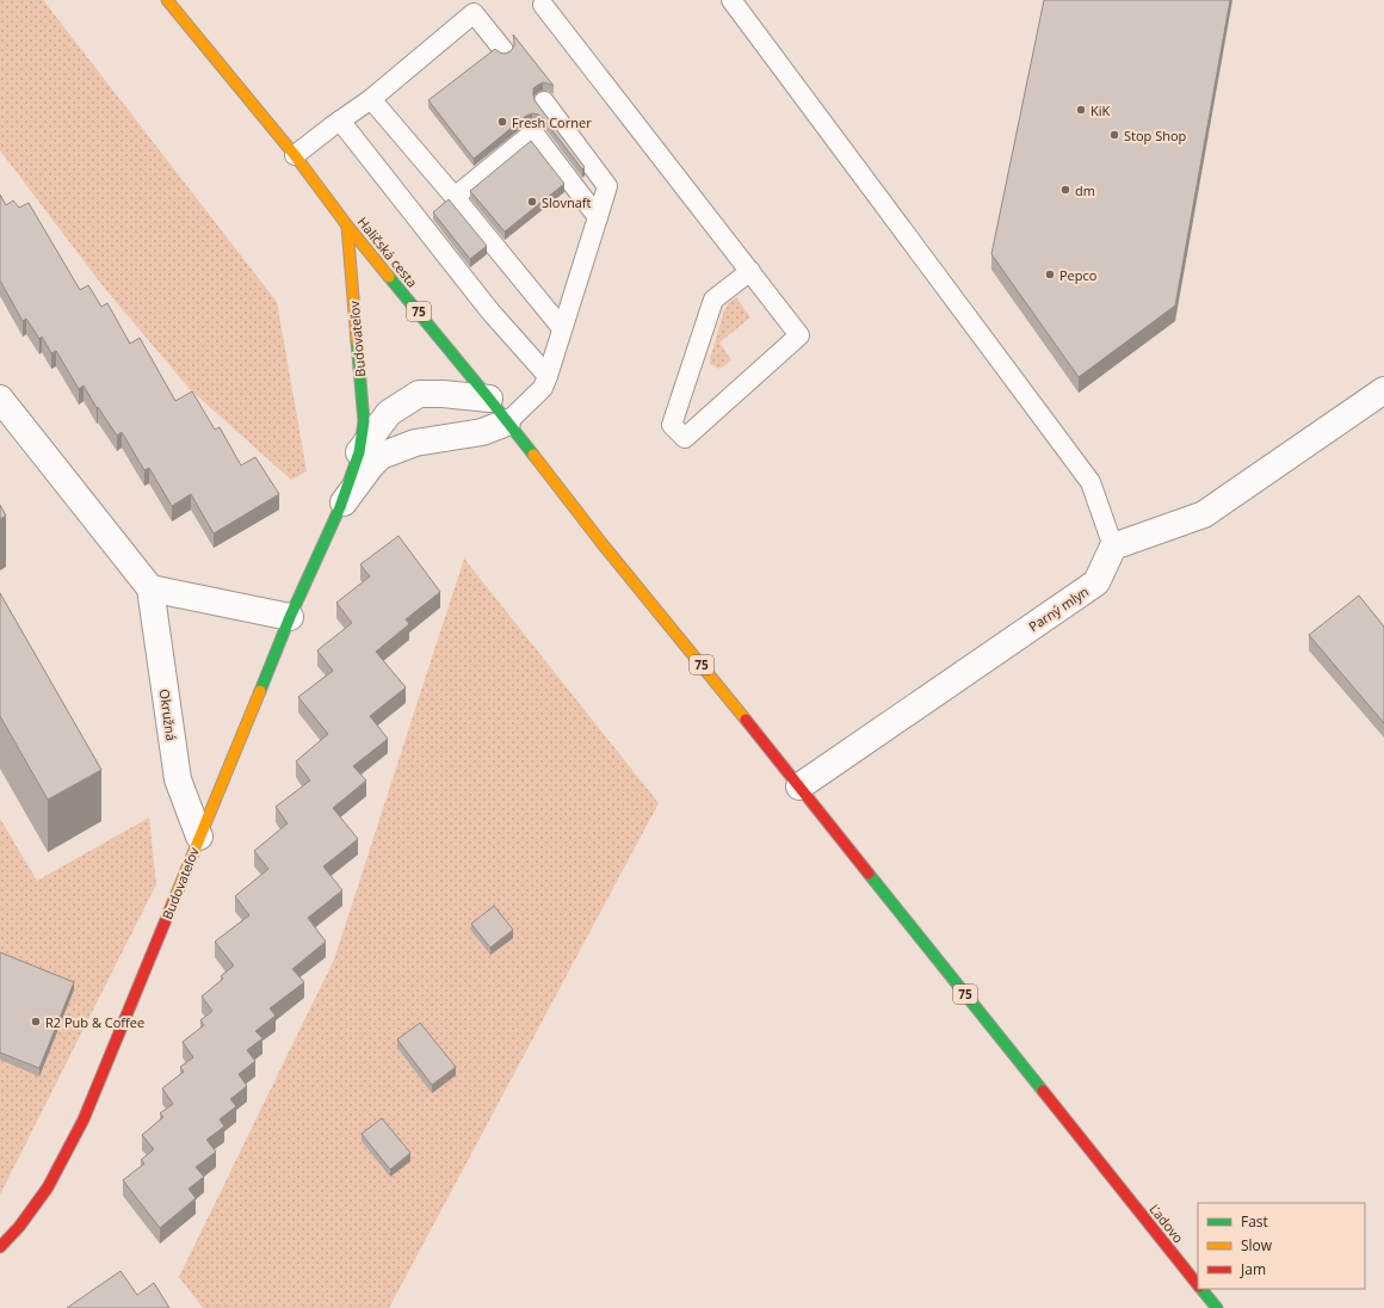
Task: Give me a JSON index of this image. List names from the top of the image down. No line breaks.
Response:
{"streets":{"main road":["Haličská cesta","75","Budovateľov","Ľadovo"],"street":["Parný mlyn","Okružná"]},"crossings":[["Haličská cesta","Budovateľov"],["Haličská cesta","Parný mlyn"],["Haličská cesta","Ľadovo"],["Budovateľov","Okružná"],["Parný mlyn","Ľadovo"]],"places":["KiK","Fresh Corner","Stop Shop","dm","Slovnaft","Pepco","R2 Pub & Coffee"],"legend":["Fast","Slow","Jam"]}
